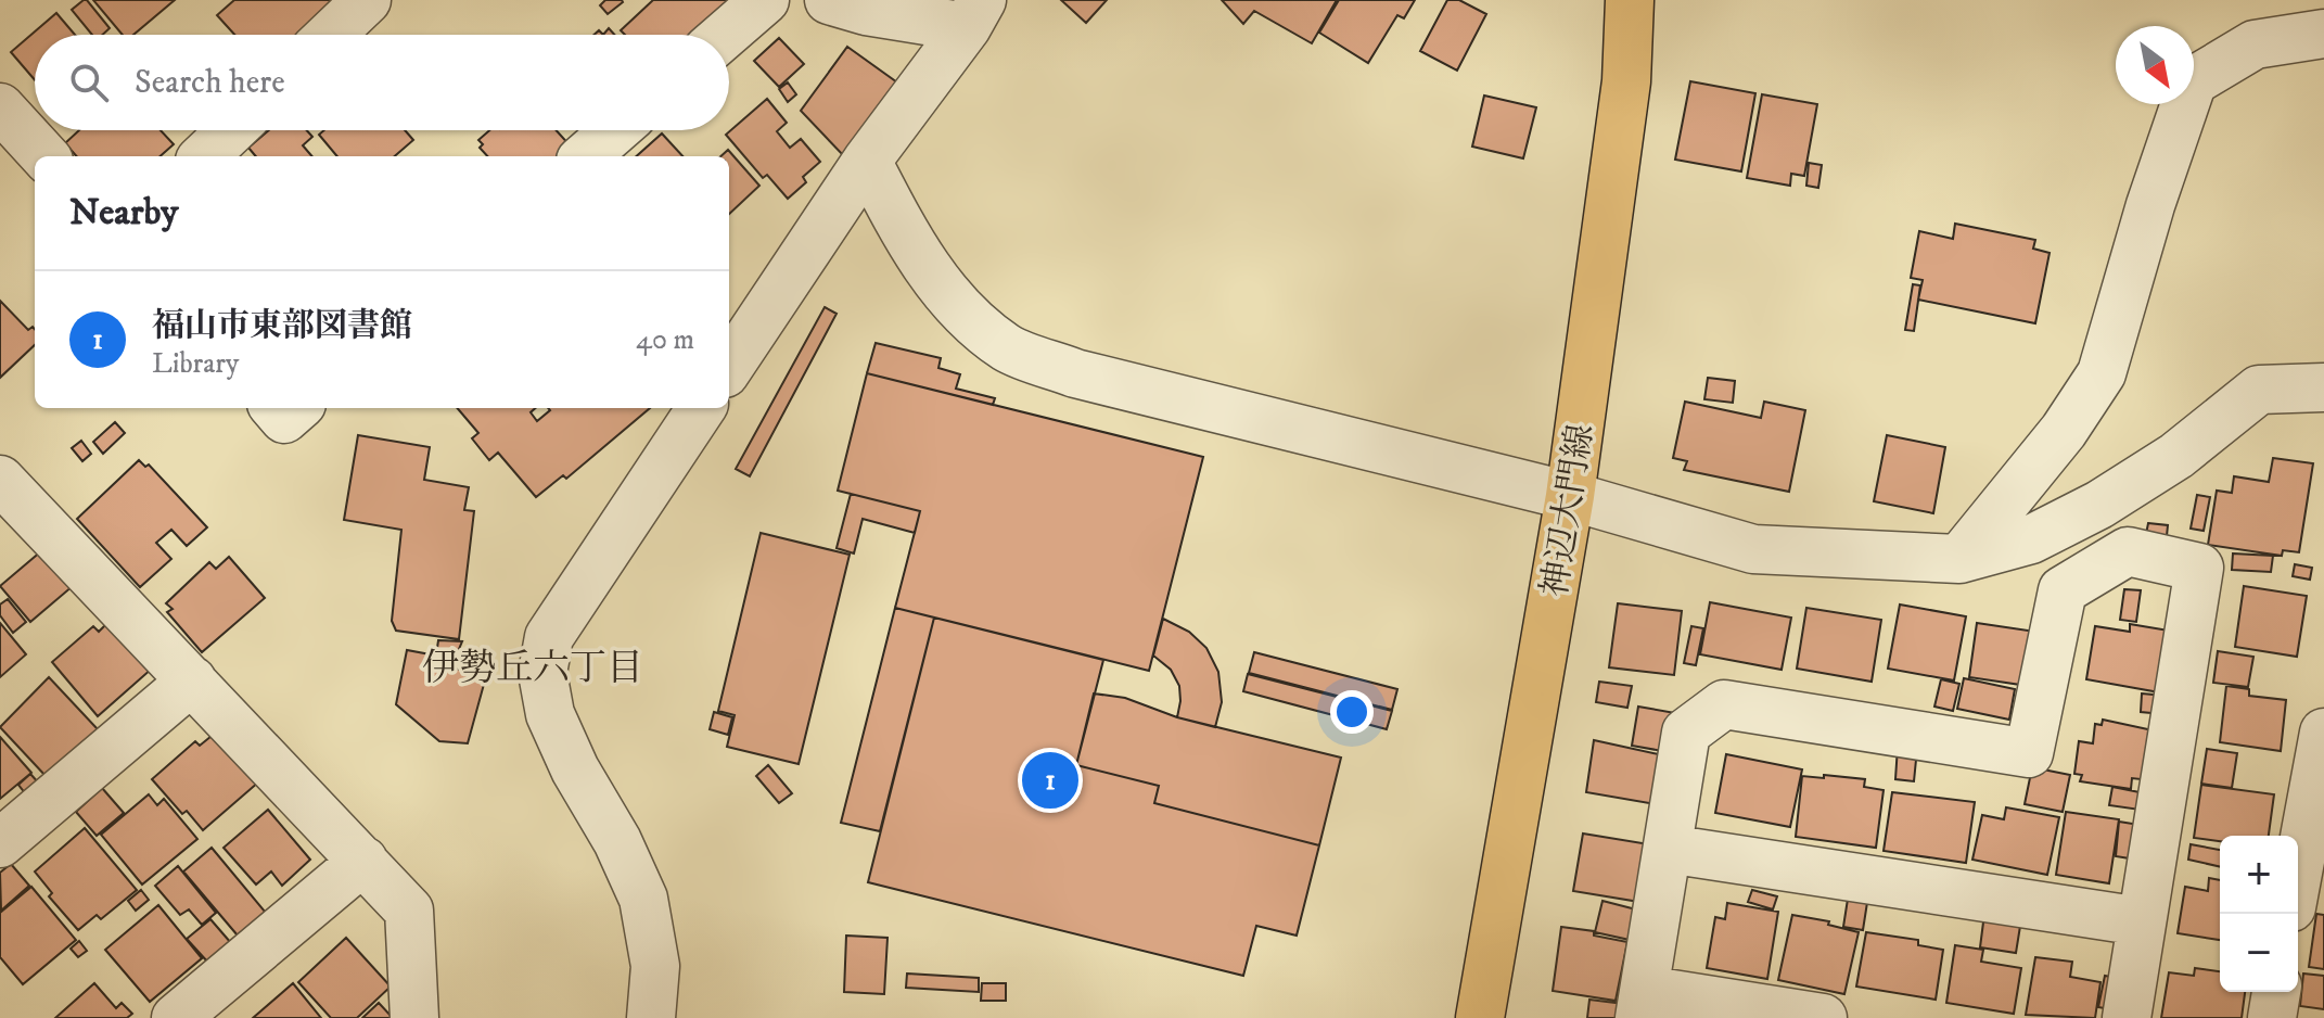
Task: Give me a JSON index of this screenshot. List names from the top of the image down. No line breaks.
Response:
{"streets":{"main road":["神辺大門線"]},"districts":["伊勢丘六丁目"],"north":"bottom right","page":{"search":"Search here","heading":"Nearby","list":[{"mark":"1","name":"福山市東部図書館","note":"Library","value":"40 m"}],"pins":"1","map_buttons":["+","−"]}}
